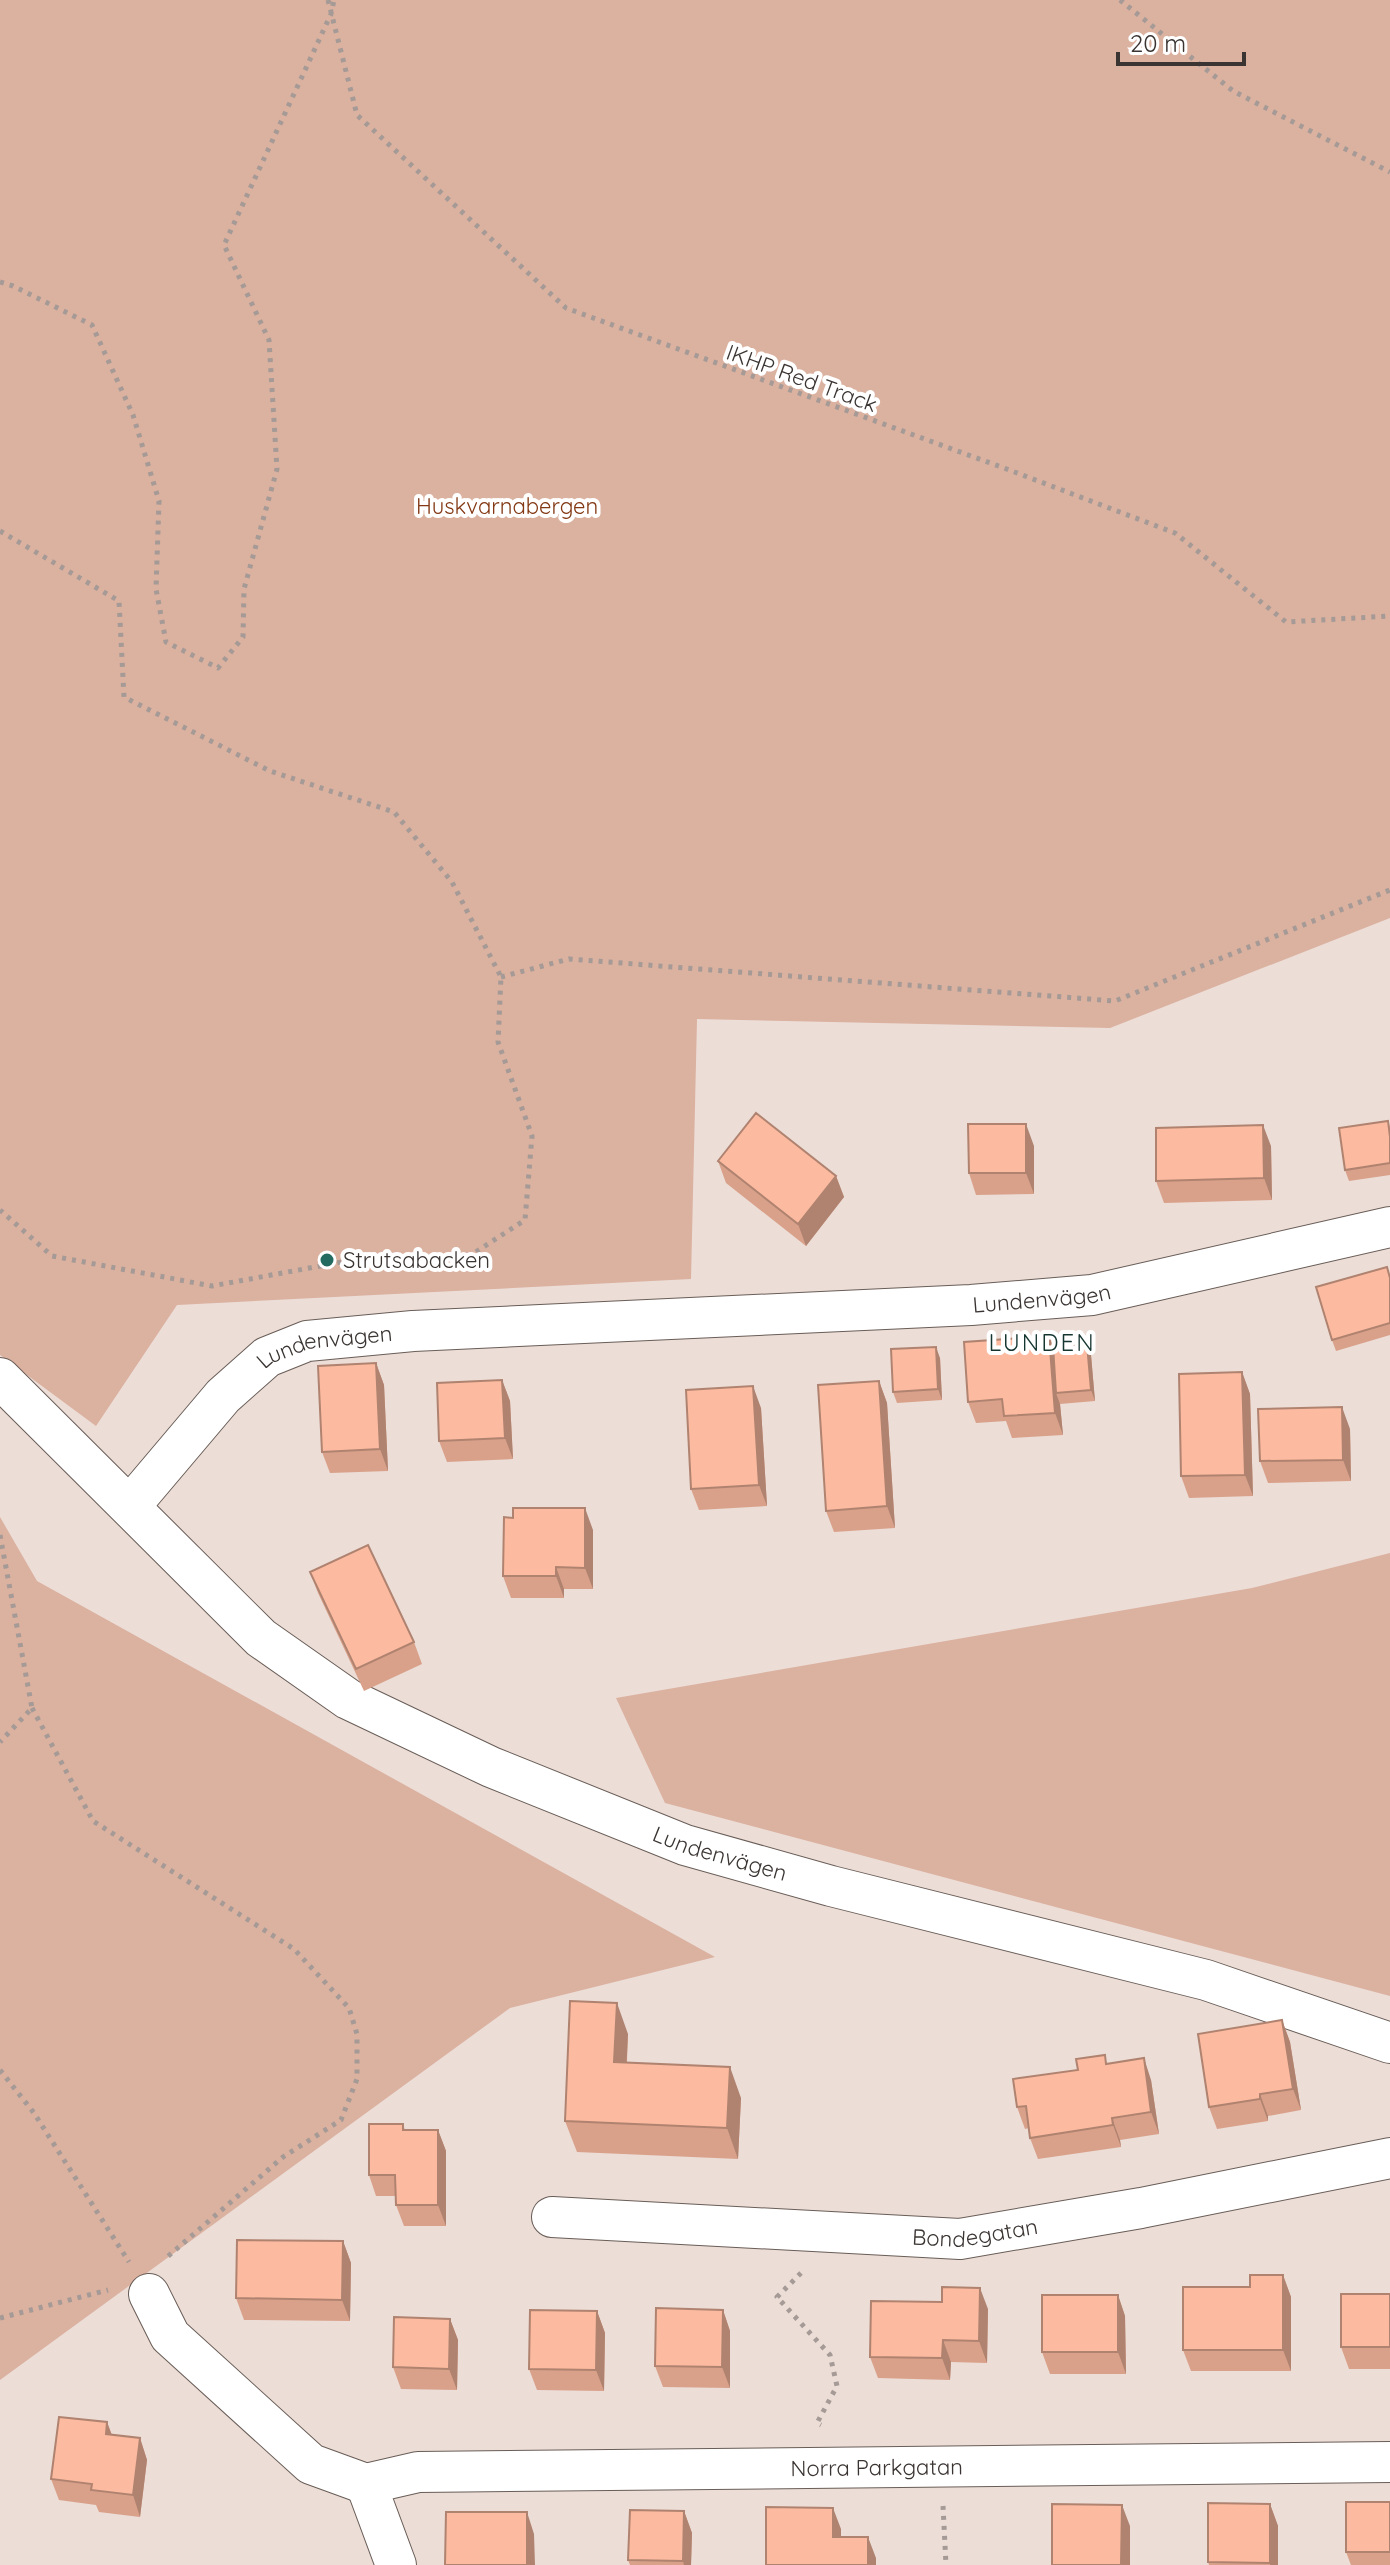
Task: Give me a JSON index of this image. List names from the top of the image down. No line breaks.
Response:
{"streets":{"street":["Lundenvägen","Bondegatan","Norra Parkgatan"],"path":["IKHP Red Track"]},"districts":["LUNDEN"],"parks":["Huskvarnabergen"],"places":["Strutsabacken"],"scale_bar":"20 m"}
